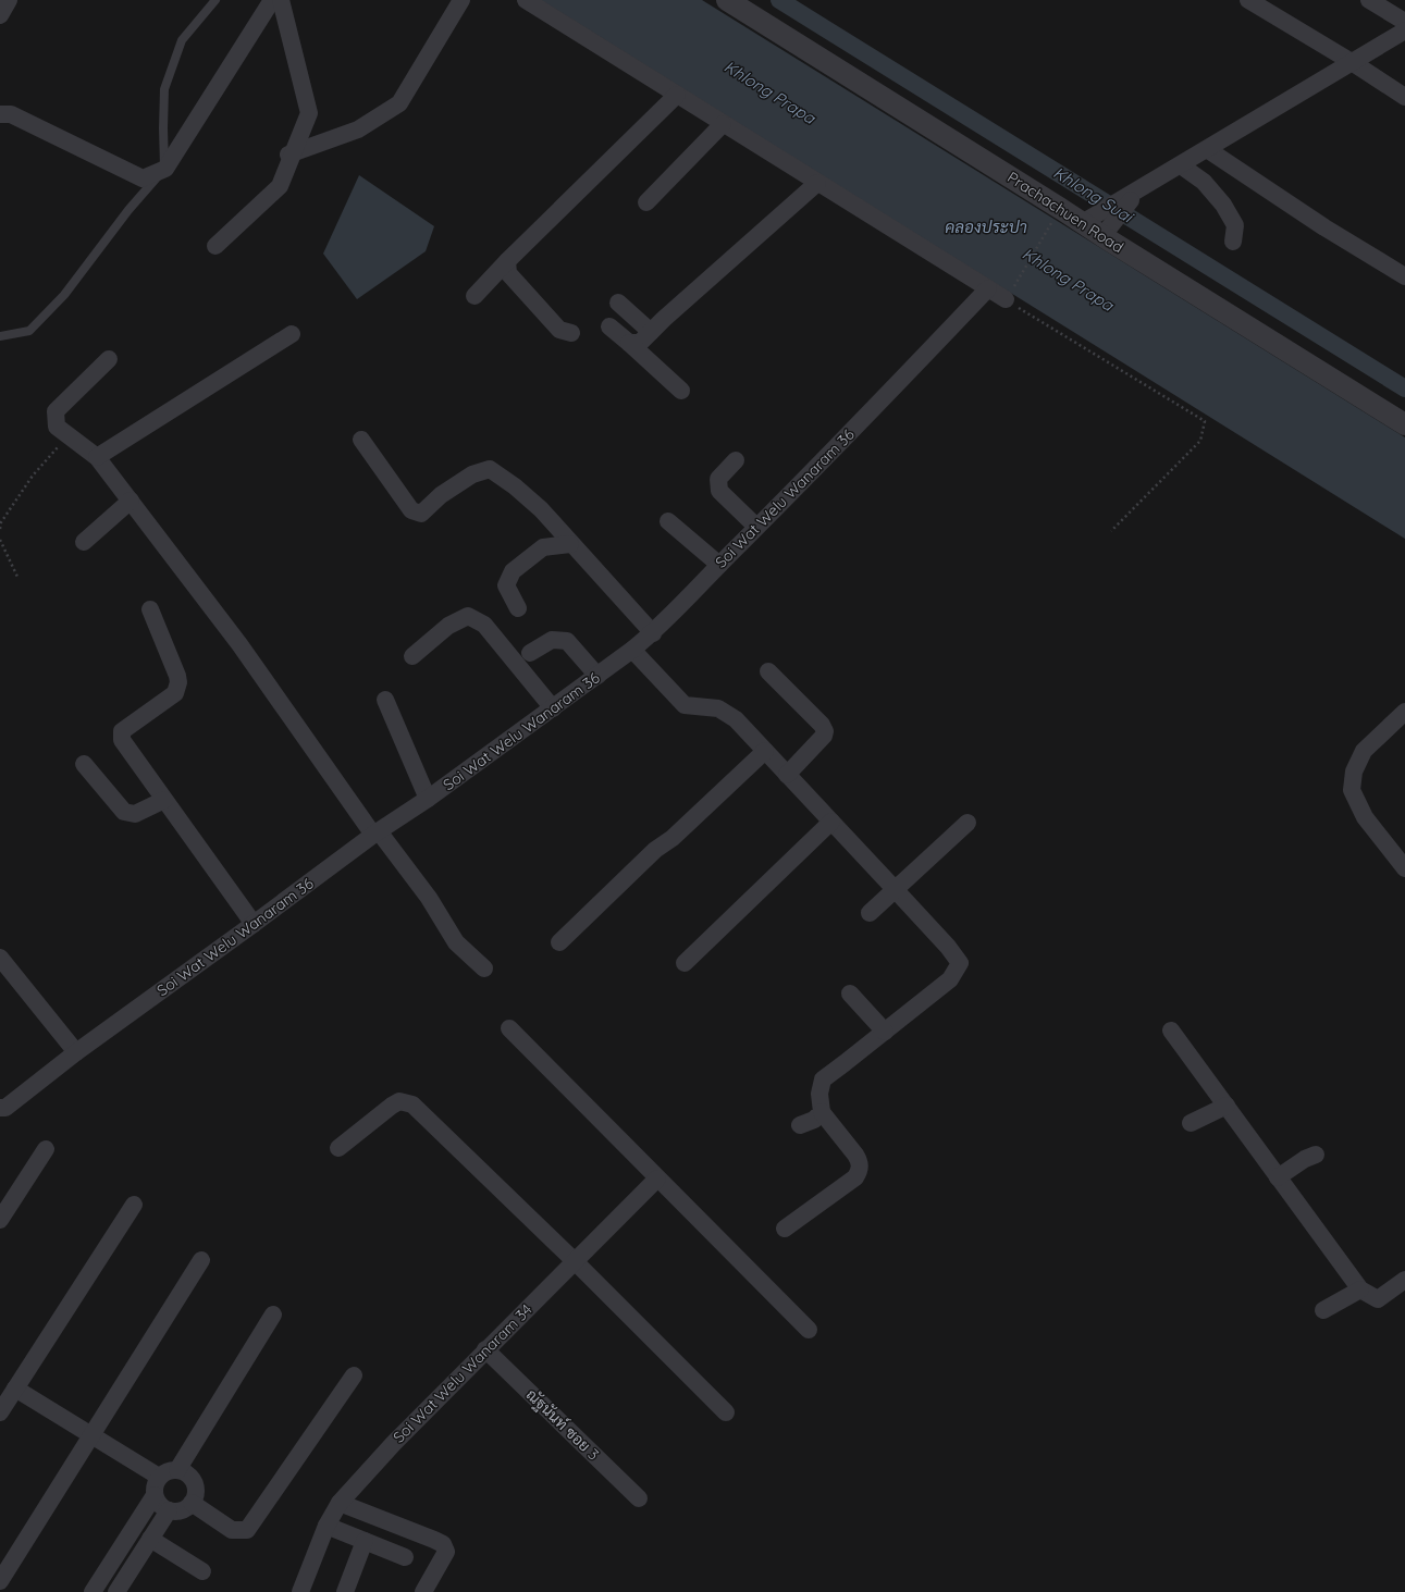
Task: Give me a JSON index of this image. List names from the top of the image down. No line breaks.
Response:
{"streets":{"street":["Prachachuen Road","Soi Wat Welu Wanaram 36","Soi Wat Welu Wanaram 34","ณัฐนันท์ ซอย 3"]},"crossings":[["Soi Wat Welu Wanaram 34","ณัฐนันท์ ซอย 3"]],"water":["Khlong Prapa","Khlong Suai","คลองประปา"]}
